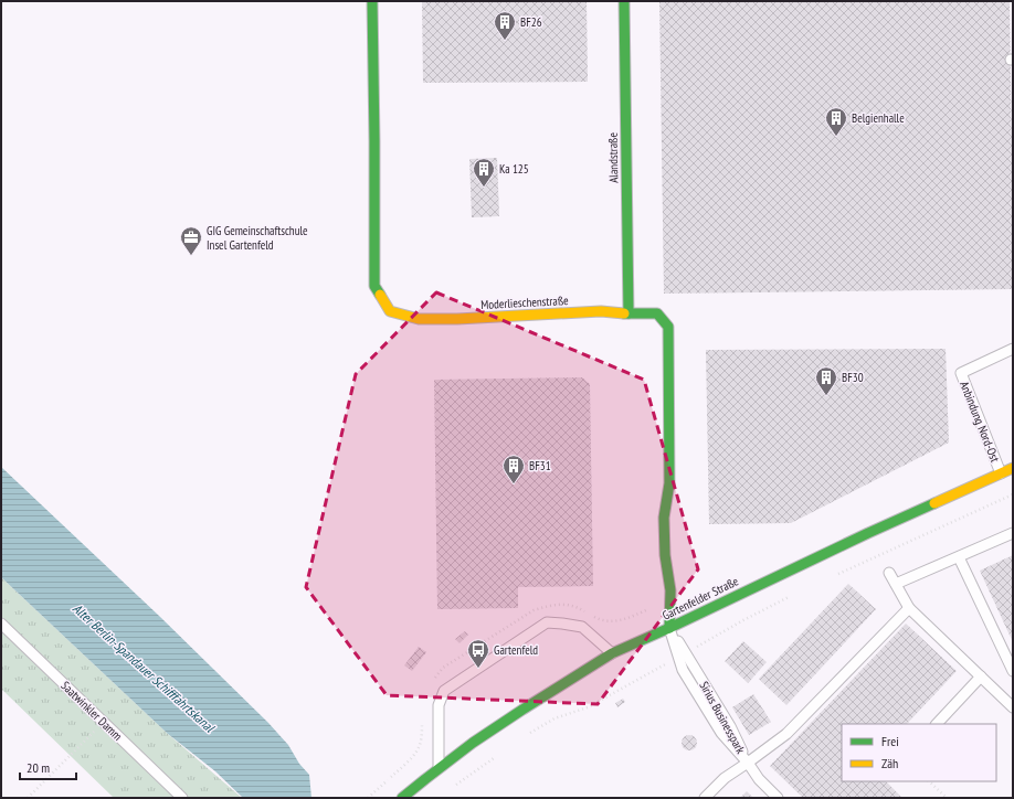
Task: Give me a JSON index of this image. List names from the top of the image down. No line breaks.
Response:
{"streets":{"street":["Alandstraße","Moderlieschenstraße","Gartenfelder Straße"],"lane":["Anbindung Nord-Ost","Saatwinkler Damm","Sirius Businesspark"]},"crossings":[["Alandstraße","Moderlieschenstraße"],["Moderlieschenstraße","Gartenfelder Straße"],["Moderlieschenstraße","Sirius Businesspark"],["Anbindung Nord-Ost","Gartenfelder Straße"],["Gartenfelder Straße","Sirius Businesspark"]],"water":["Alter Berlin-Spandauer Schifffahrtskanal"],"places":{"building":["BF26","Belgienhalle","Ka 125","BF30","BF31"],"office":["GIG Gemeinschaftschule Insel Gartenfeld"],"bus stop":["Gartenfeld"]},"legend":["Frei","Zäh"],"scale_bar":"20 m"}
